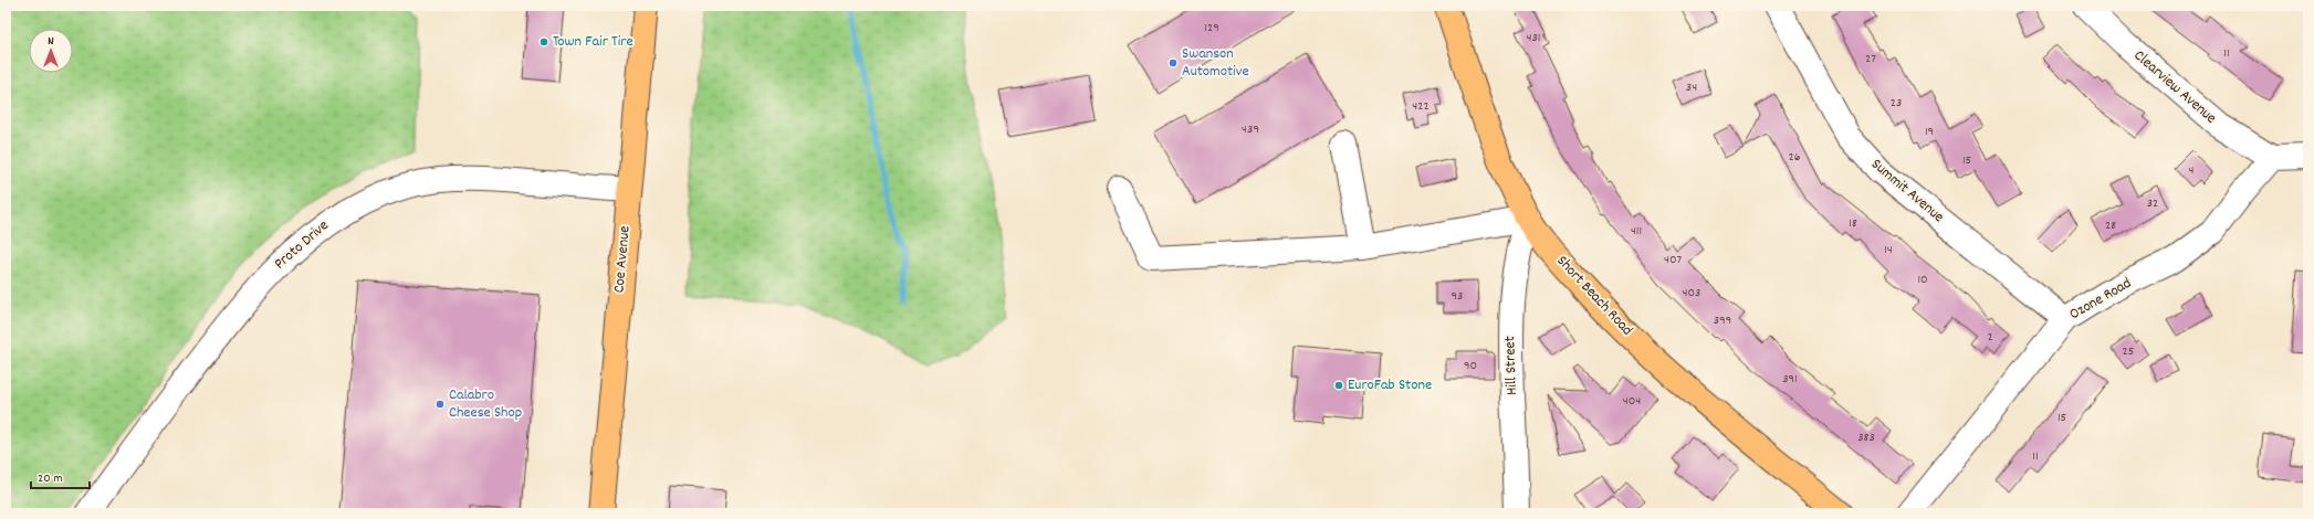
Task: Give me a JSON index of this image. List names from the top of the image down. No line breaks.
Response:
{"streets":{"main road":["Coe Avenue","Short Beach Road"],"street":["Clearview Avenue","Summit Avenue","Proto Drive","Ozone Road","Hill Street"]},"crossings":[["Clearview Avenue","Ozone Road"],["Summit Avenue","Ozone Road"],["Proto Drive","Coe Avenue"],["Short Beach Road","Hill Street"]],"places":["Town Fair Tire","Swanson Automotive","EuroFab Stone","Calabro Cheese Shop"],"house_numbers":["129","431","11","27","34","23","422","439","19","26","15","4","32","18","28","411","14","407","10","403","93","399","2","25","90","391","404","15","383","11"],"scale_bar":"20 m","north":"top"}
